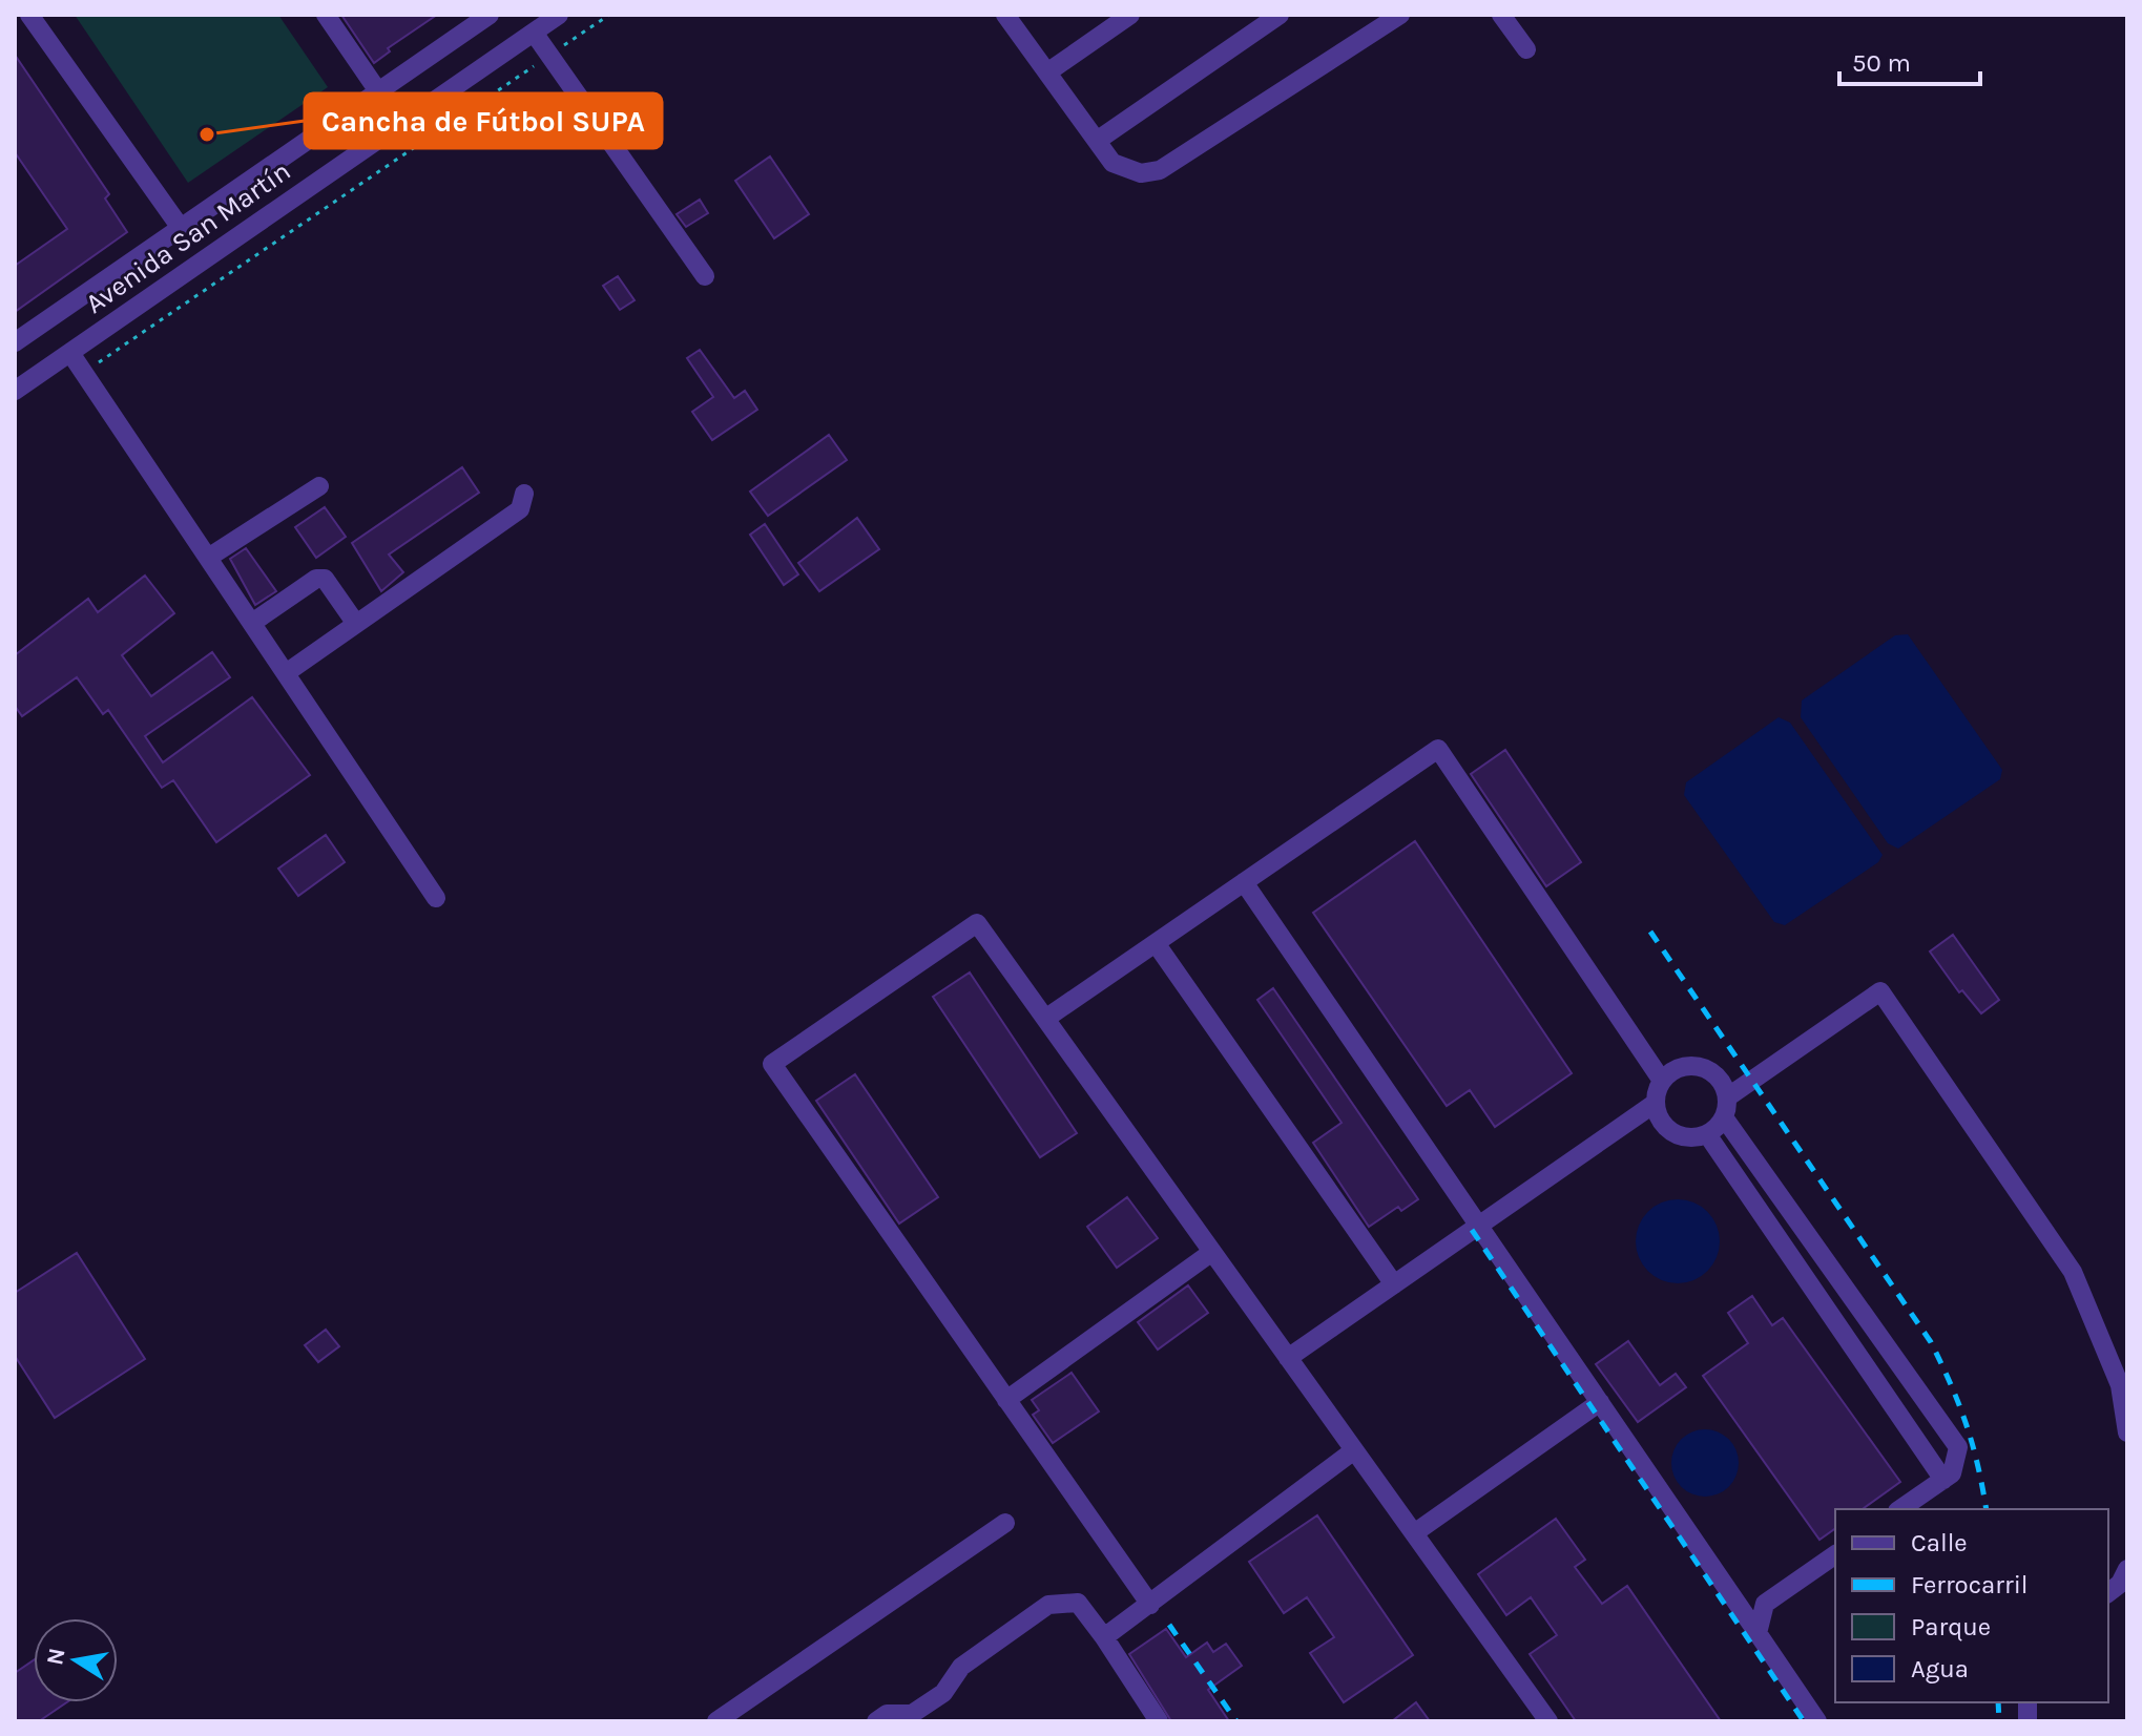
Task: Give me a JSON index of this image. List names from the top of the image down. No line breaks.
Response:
{"streets":{"street":["Avenida San Martín"]},"places":["Cancha de Fútbol SUPA"],"legend":["Calle","Ferrocarril","Parque","Agua"],"scale_bar":"50 m","north":"left"}
